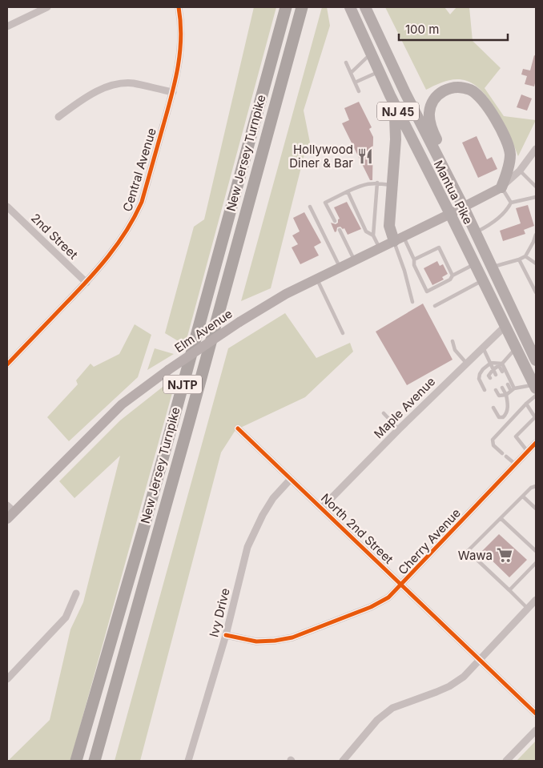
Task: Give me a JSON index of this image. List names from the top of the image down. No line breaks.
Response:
{"streets":{"highway":["New Jersey Turnpike","NJTP"],"main road":["NJ 45","Mantua Pike","Elm Avenue"],"street":["Central Avenue","2nd Street","Maple Avenue","North 2nd Street","Cherry Avenue","Ivy Drive"]},"crossings":[["Central Avenue","2nd Street"],["Mantua Pike","Elm Avenue"],["Mantua Pike","Maple Avenue"],["Maple Avenue","North 2nd Street"],["North 2nd Street","Cherry Avenue"],["North 2nd Street","Ivy Drive"],["Cherry Avenue","Ivy Drive"]],"places":{"restaurant":["Hollywood Diner & Bar"],"supermarket":["Wawa"]},"scale_bar":"100 m"}
